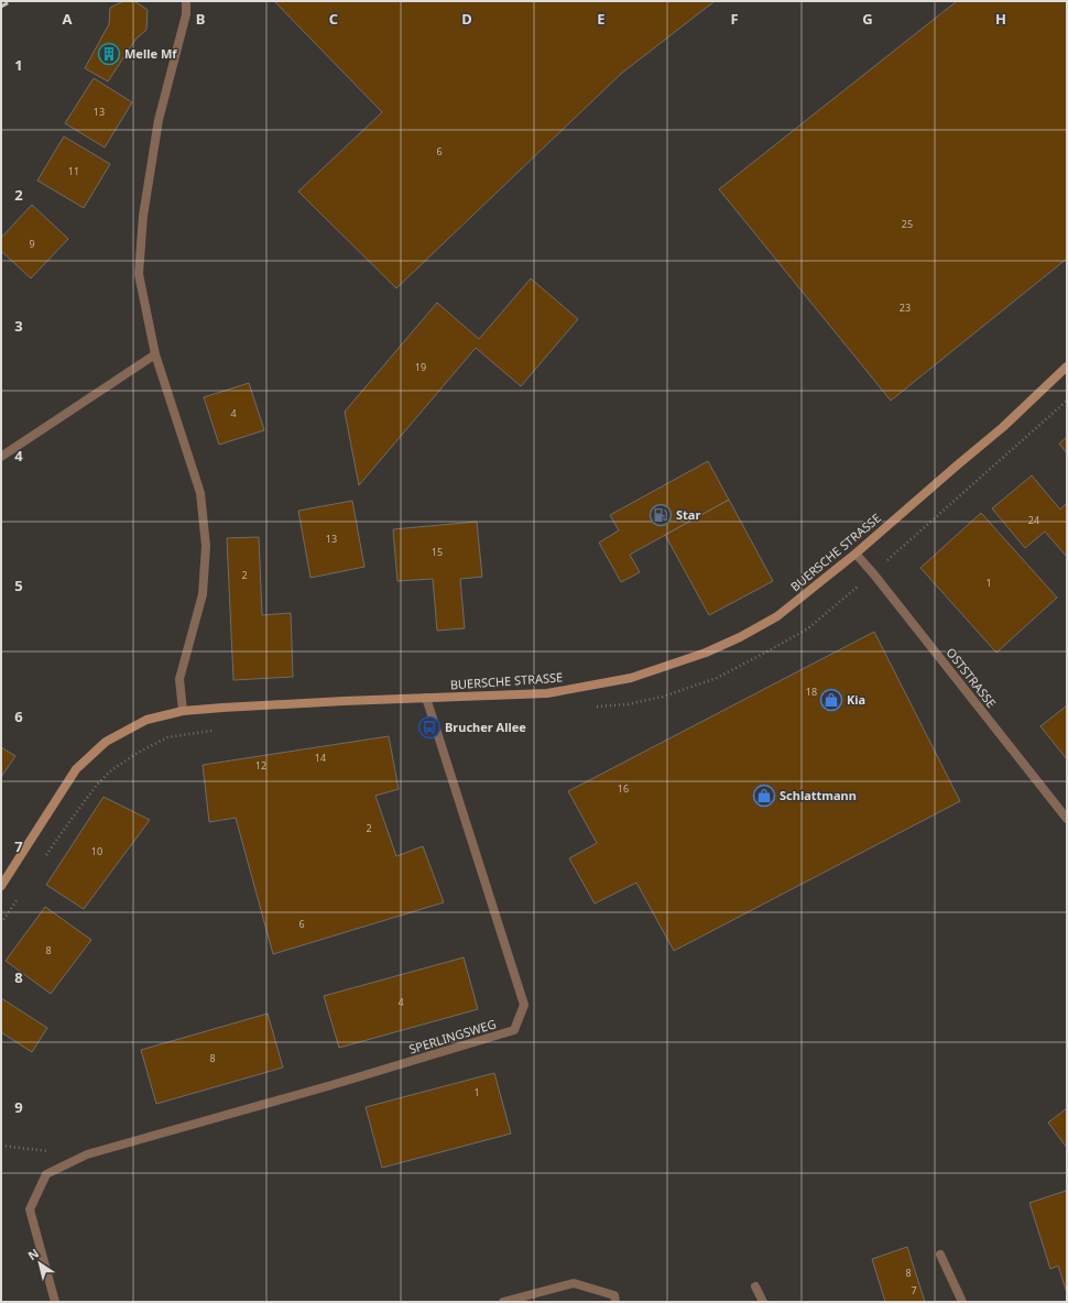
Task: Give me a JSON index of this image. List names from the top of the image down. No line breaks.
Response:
{"streets":{"main road":["BUERSCHE STRASSE"],"street":["OSTSTRASSE","SPERLINGSWEG"]},"crossings":[["BUERSCHE STRASSE","OSTSTRASSE"],["BUERSCHE STRASSE","SPERLINGSWEG"]],"places":{"building":["Melle Mf"],"fuel station":["Star"],"shop":["Kia","Schlattmann"],"bus stop":["Brucher Allee"]},"house_numbers":["13","6","11","25","9","23","19","4","24","13","15","2","1","18","14","12","16","2","10","6","8","4","8","1","8","7"],"north":"top left","grid":{"columns":["A","B","C","D","E","F","G","H"],"rows":["1","2","3","4","5","6","7","8","9"]}}
